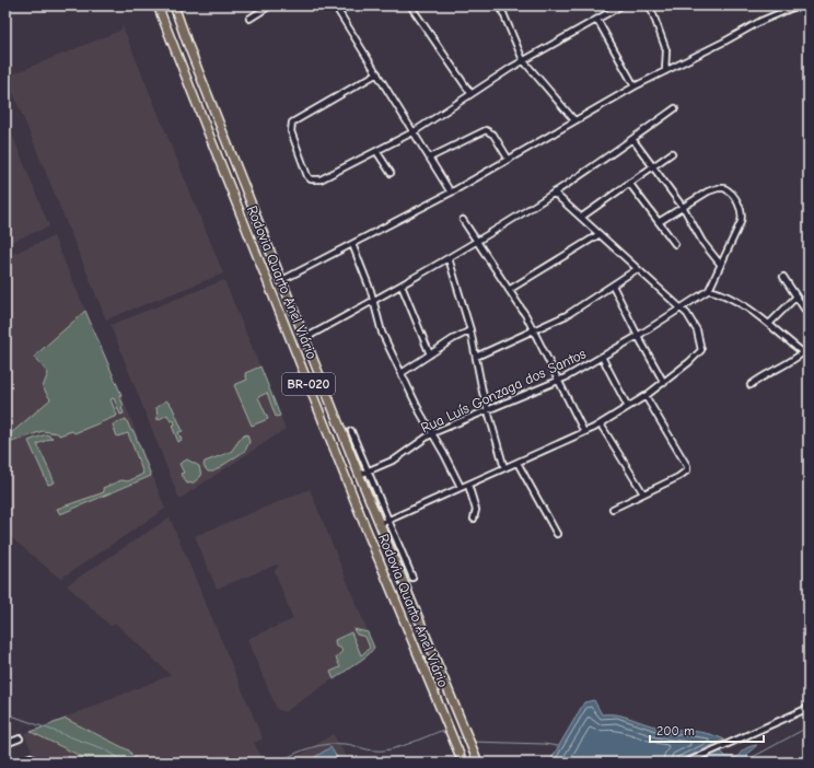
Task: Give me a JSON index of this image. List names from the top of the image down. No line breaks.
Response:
{"streets":{"highway":["Rodovia Quarto Anel Viário","BR-020"],"street":["Rua Luís Gonzaga dos Santos"]},"crossings":[["Rodovia Quarto Anel Viário","Rua Luís Gonzaga dos Santos"]],"scale_bar":"200 m"}
